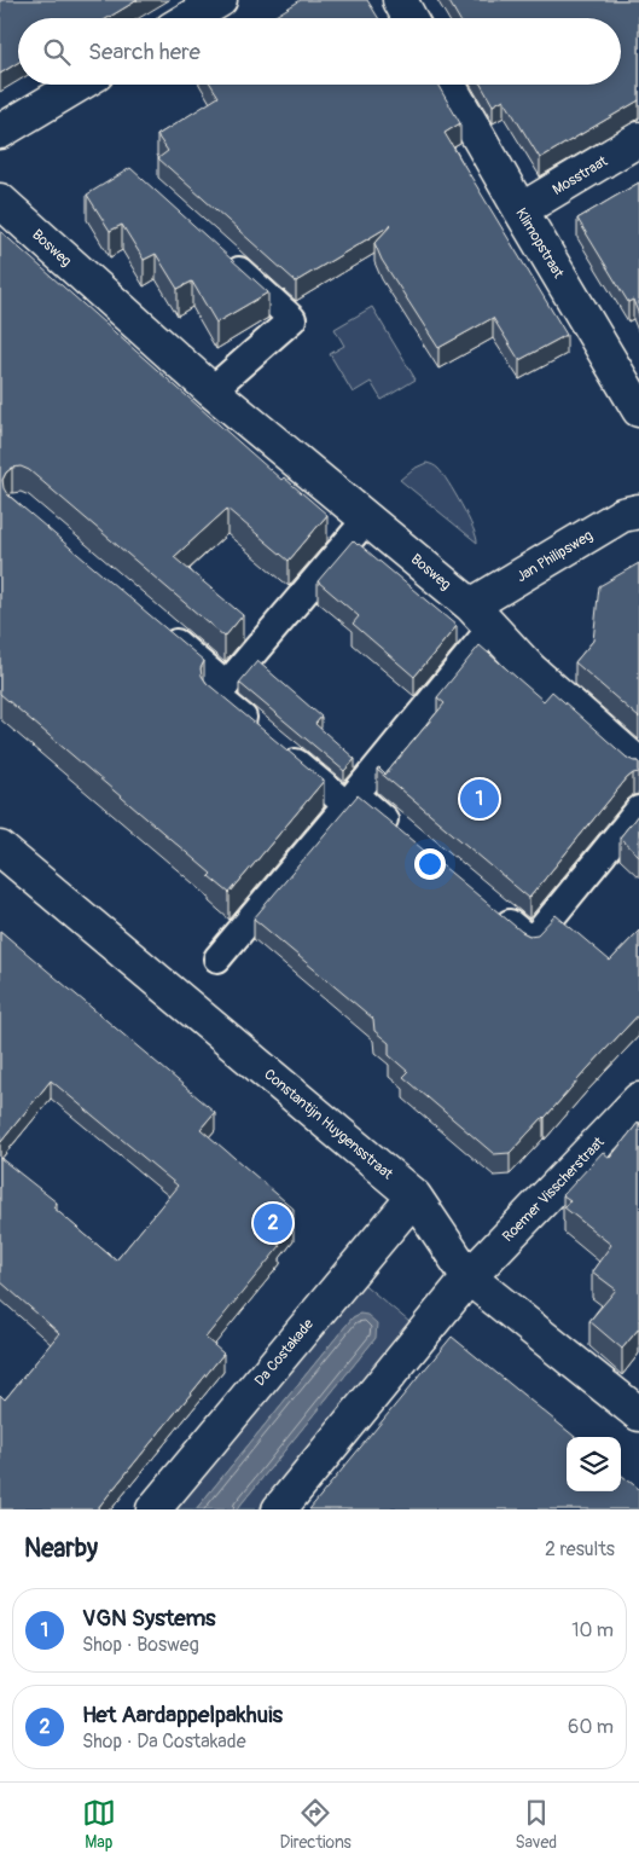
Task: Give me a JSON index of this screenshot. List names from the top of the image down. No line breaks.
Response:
{"streets":{"street":["Mosstraat","Klimopstraat","Bosweg","Jan Philipsweg","Constantijn Huygensstraat","Roemer Visscherstraat","Da Costakade"]},"crossings":[["Mosstraat","Klimopstraat"],["Bosweg","Jan Philipsweg"],["Constantijn Huygensstraat","Roemer Visscherstraat"],["Constantijn Huygensstraat","Da Costakade"]],"page":{"search":"Search here","pins":["1","2"],"heading":["Nearby","2 results"],"list":[{"mark":"1","name":"VGN Systems","note":"Shop · Bosweg","value":"10 m"},{"mark":"2","name":"Het Aardappelpakhuis","note":"Shop · Da Costakade","value":"60 m"}],"nav":["Map","Directions","Saved"]}}
